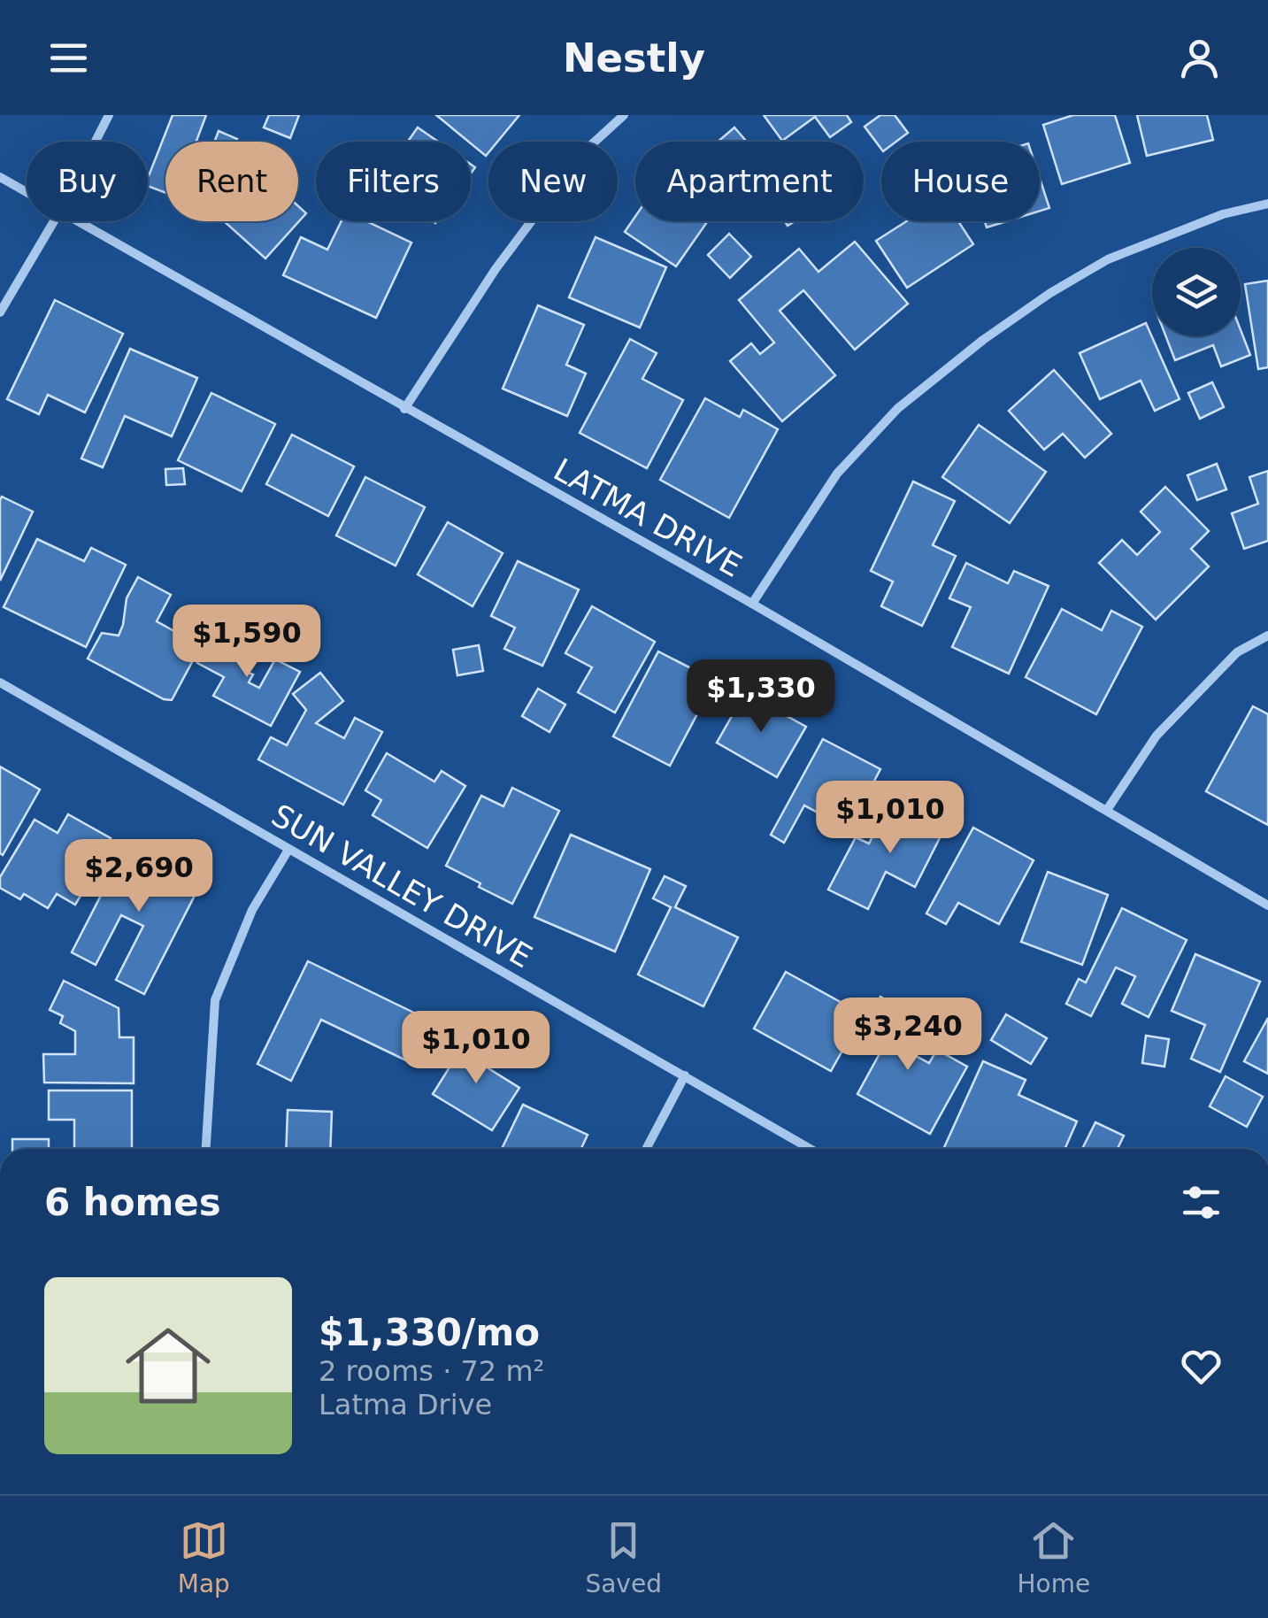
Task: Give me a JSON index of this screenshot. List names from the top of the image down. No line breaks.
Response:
{"streets":{"street":["LATMA DRIVE","SUN VALLEY DRIVE"]},"page":{"header":"Nestly","chip":["Buy","Rent","Filters","New","Apartment","House"],"price":["$1,590","$1,330","$1,010","$2,690","$3,240","$1,010"],"heading":"6 homes","list":[{"name":"$1,330/mo","note":"2 rooms · 72 m² · Latma Drive"}],"tabs":["Map","Saved","Home"]}}
